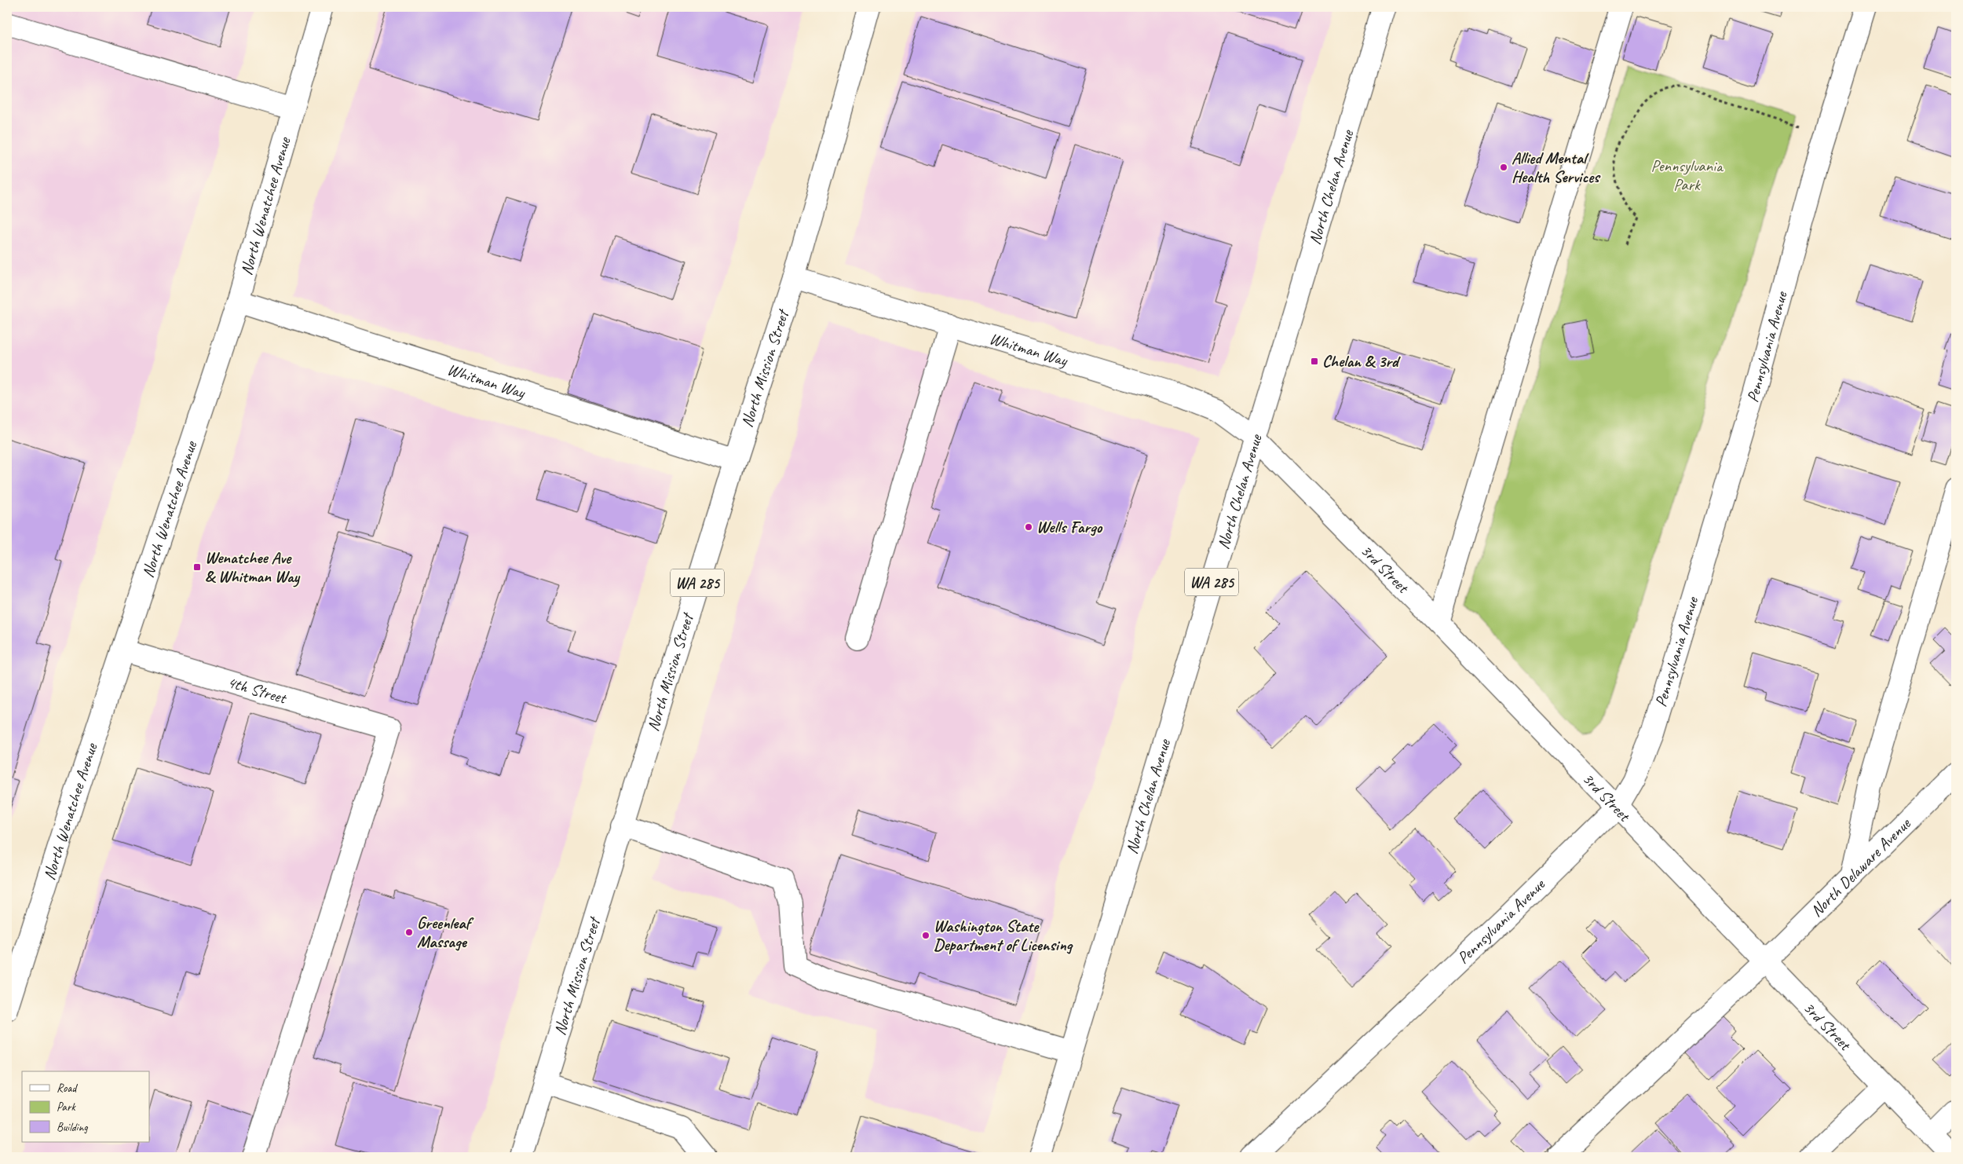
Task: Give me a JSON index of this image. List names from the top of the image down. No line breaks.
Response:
{"streets":{"street":["North Chelan Avenue","North Wenatchee Avenue","Pennsylvania Avenue","Whitman Way","North Mission Street","3rd Street","WA 285","4th Street","North Delaware Avenue"]},"crossings":[["North Chelan Avenue","Whitman Way"],["North Chelan Avenue","3rd Street"],["North Wenatchee Avenue","Whitman Way"],["North Wenatchee Avenue","4th Street"],["Pennsylvania Avenue","3rd Street"],["Whitman Way","North Mission Street"],["Whitman Way","3rd Street"],["3rd Street","North Delaware Avenue"]],"parks":["Pennsylvania Park"],"places":{"other":["Allied Mental Health Services","Wells Fargo","Greenleaf Massage","Washington State Department of Licensing"],"transit":["Chelan & 3rd","Wenatchee Ave & Whitman Way"]},"legend":["Road","Park","Building"]}
